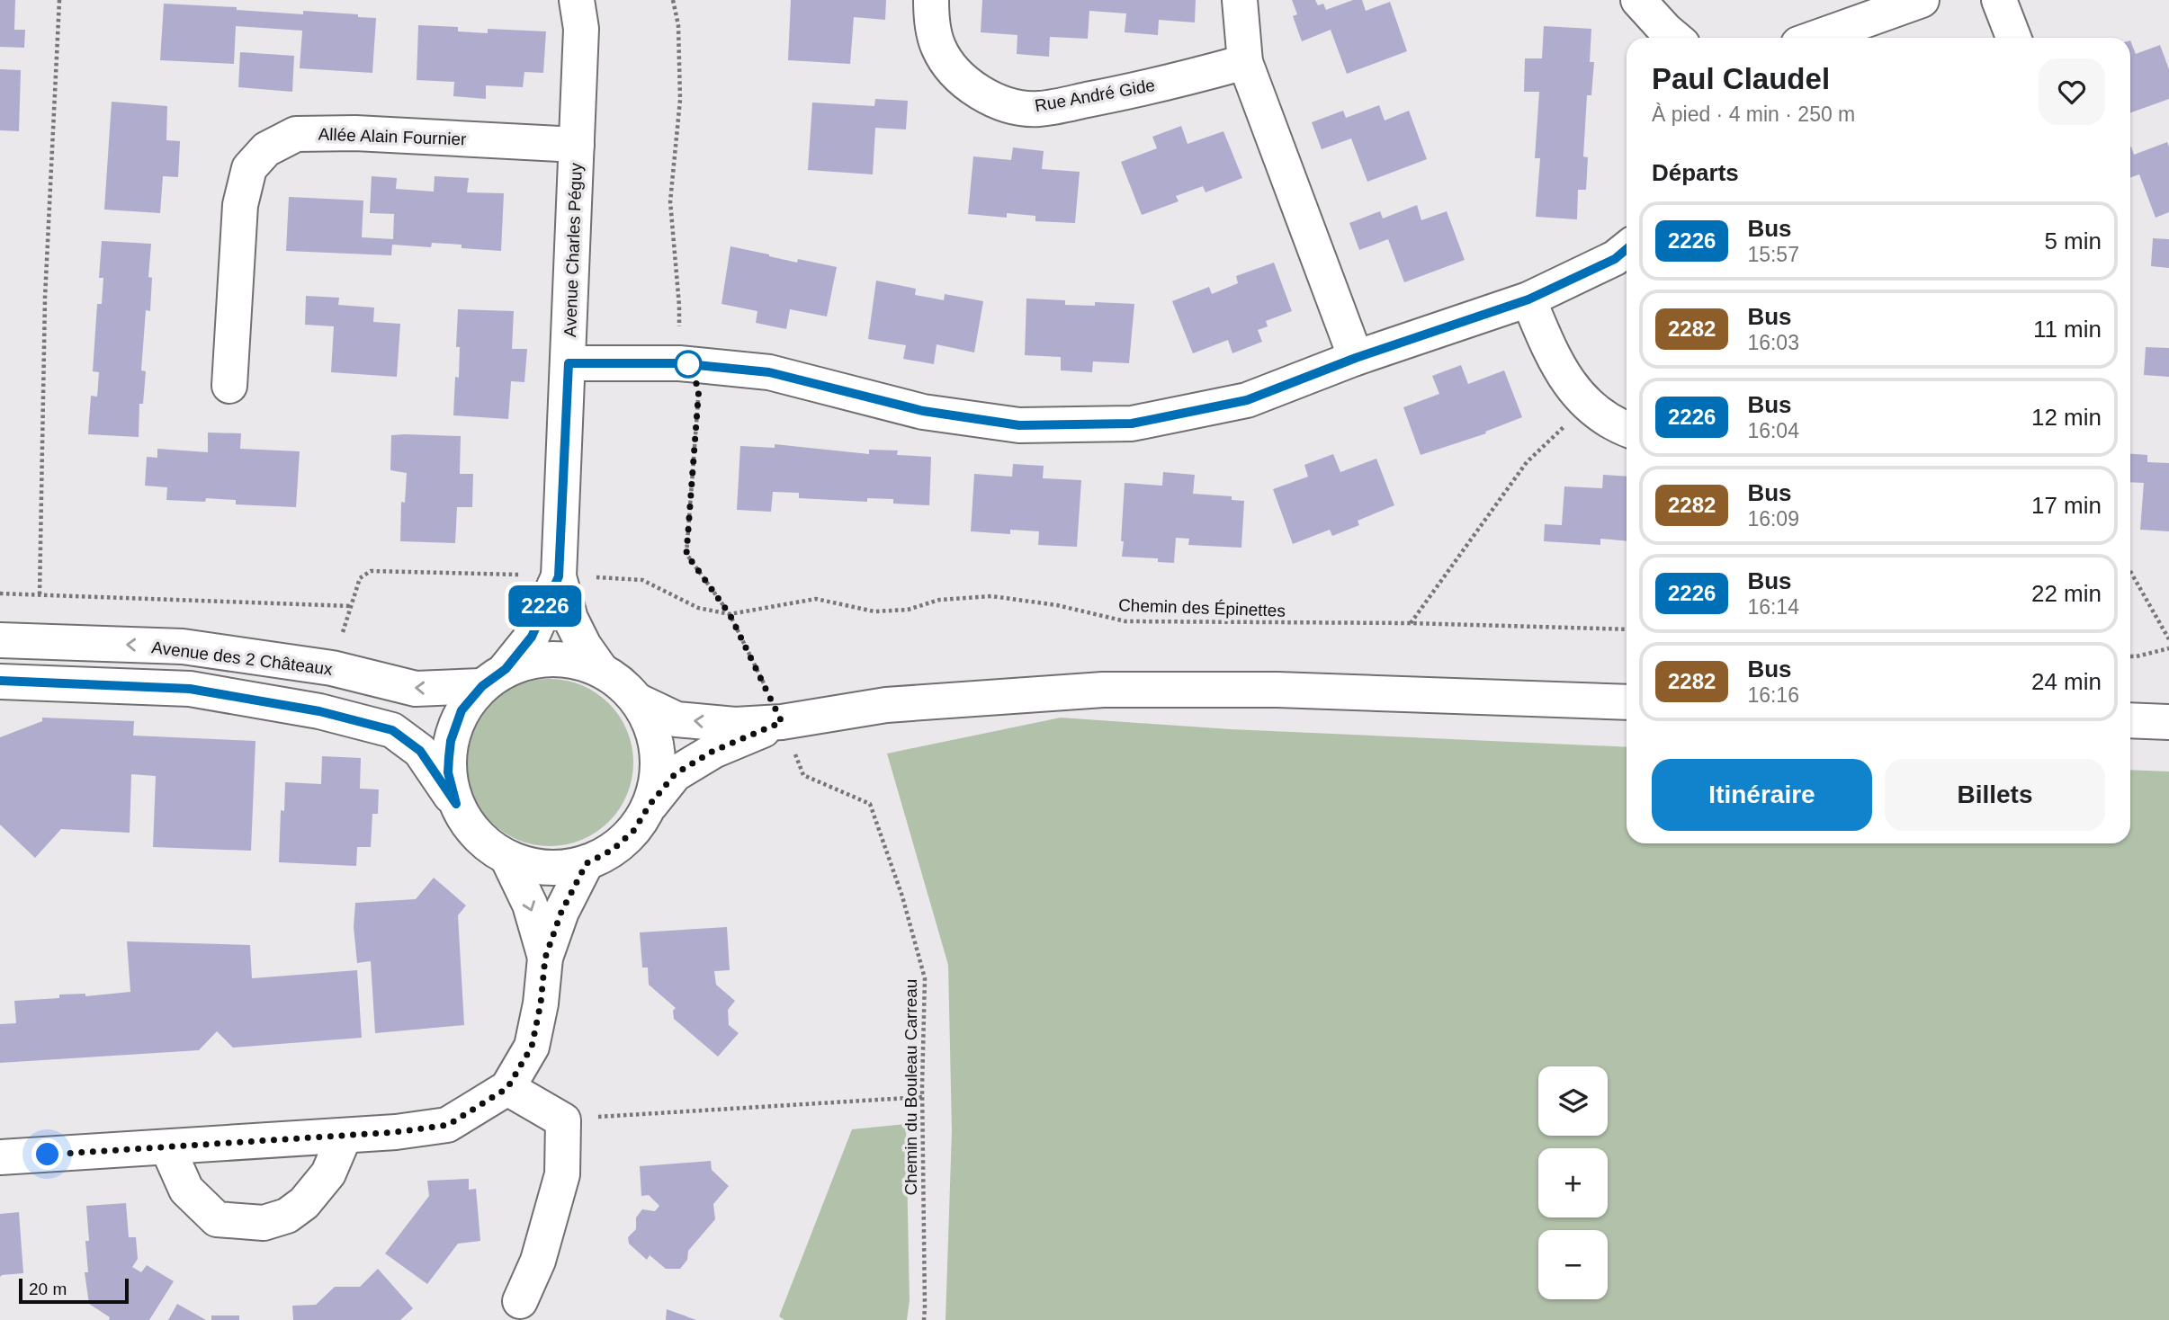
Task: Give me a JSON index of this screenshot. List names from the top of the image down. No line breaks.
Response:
{"streets":{"street":["Rue André Gide","Allée Alain Fournier","Avenue Charles Péguy","Avenue des 2 Châteaux"],"path":["Chemin des Épinettes","Chemin du Bouleau Carreau"]},"crossings":[["Allée Alain Fournier","Avenue Charles Péguy"],["Avenue Charles Péguy","Chemin des Épinettes"],["Avenue Charles Péguy","Avenue des 2 Châteaux"],["Chemin des Épinettes","Avenue des 2 Châteaux"],["Chemin des Épinettes","Chemin du Bouleau Carreau"]],"lines":["bus line 2226"],"scale_bar":"20 m","page":{"on_map":"2226","heading":[["Paul Claudel","À pied · 4 min · 250 m"],"Départs"],"list":[{"mark":"2226","name":"Bus","note":"15:57","value":"5 min"},{"mark":"2282","name":"Bus","note":"16:03","value":"11 min"},{"mark":"2226","name":"Bus","note":"16:04","value":"12 min"},{"mark":"2282","name":"Bus","note":"16:09","value":"17 min"},{"mark":"2226","name":"Bus","note":"16:14","value":"22 min"},{"mark":"2282","name":"Bus","note":"16:16","value":"24 min"}],"buttons":["Itinéraire","Billets"],"map_buttons":["+","−"],"scale":"20 m"}}
